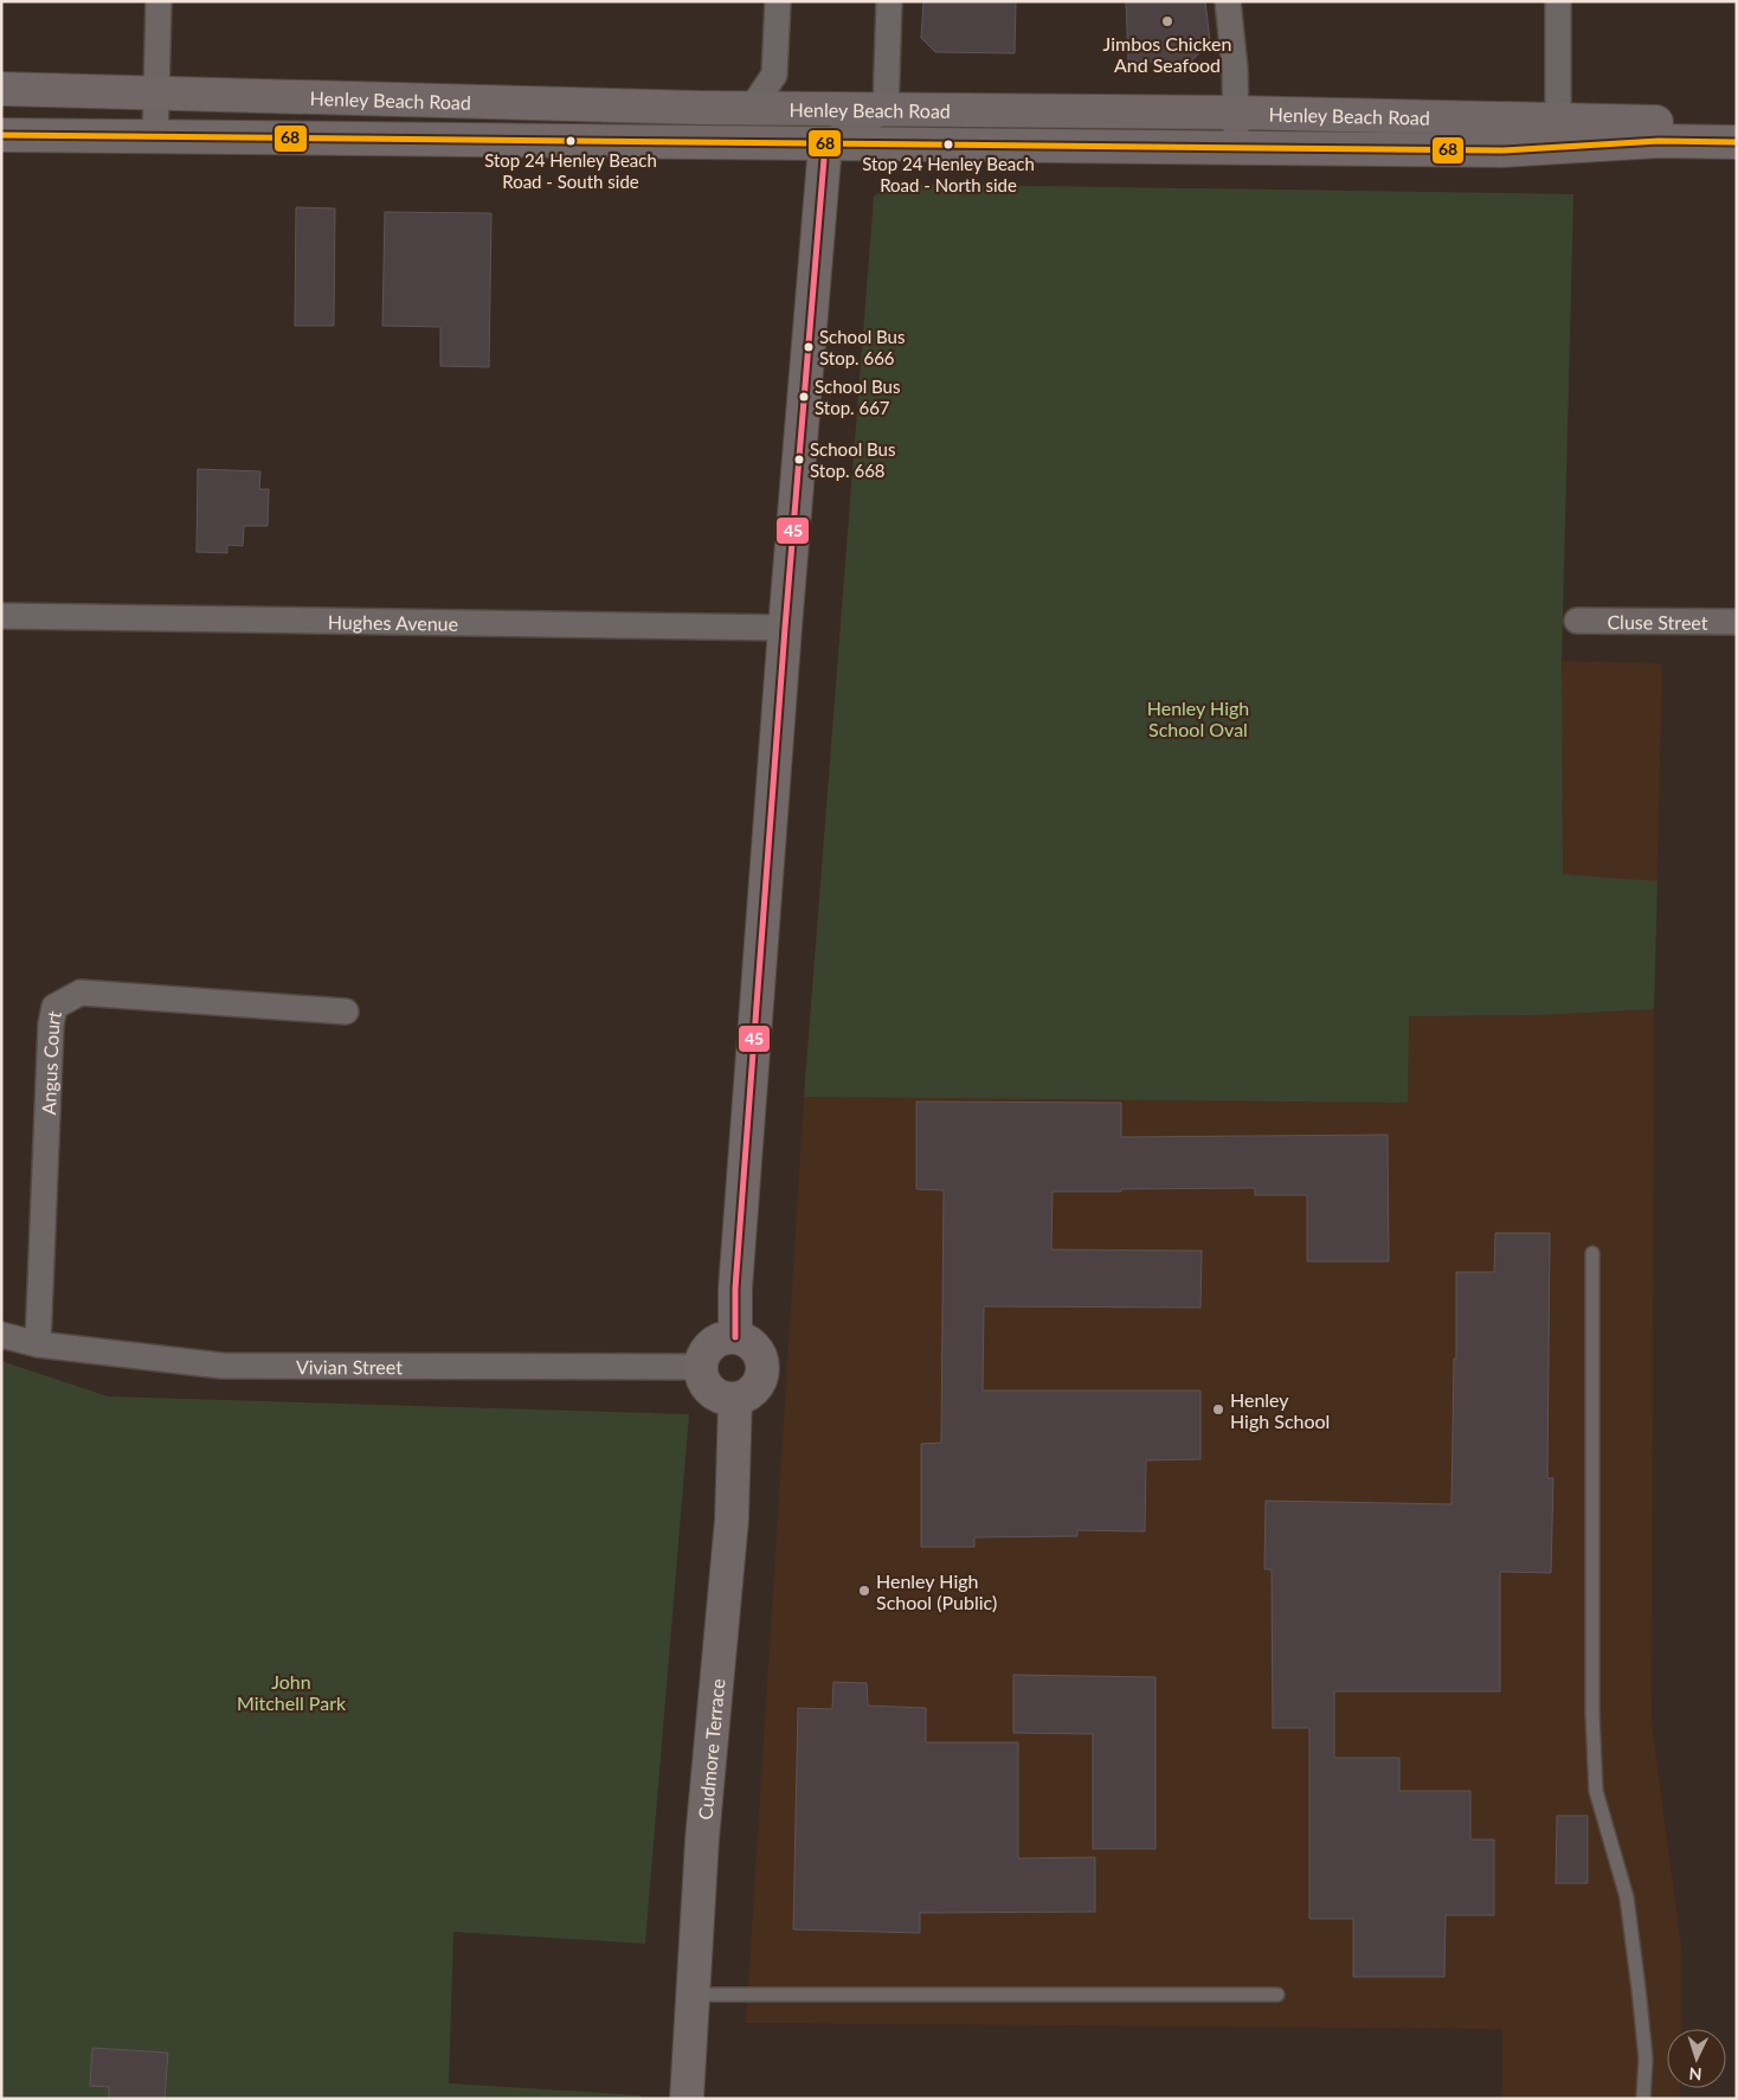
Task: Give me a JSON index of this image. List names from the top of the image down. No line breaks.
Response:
{"streets":{"main road":["Henley Beach Road","Cudmore Terrace"],"street":["Hughes Avenue","Cluse Street","Angus Court","Vivian Street"]},"crossings":[["Angus Court","Vivian Street"],["Vivian Street","Cudmore Terrace"]],"parks":["Henley High School Oval","John Mitchell Park"],"places":["Jimbos Chicken And Seafood","Stop 24 Henley Beach Road - South side","Stop 24 Henley Beach Road - North side","School Bus Stop. 666","School Bus Stop. 667","School Bus Stop. 668","Henley High School","Henley High School (Public)"],"lines":["transit line 68","transit line 45"],"north":"bottom"}
